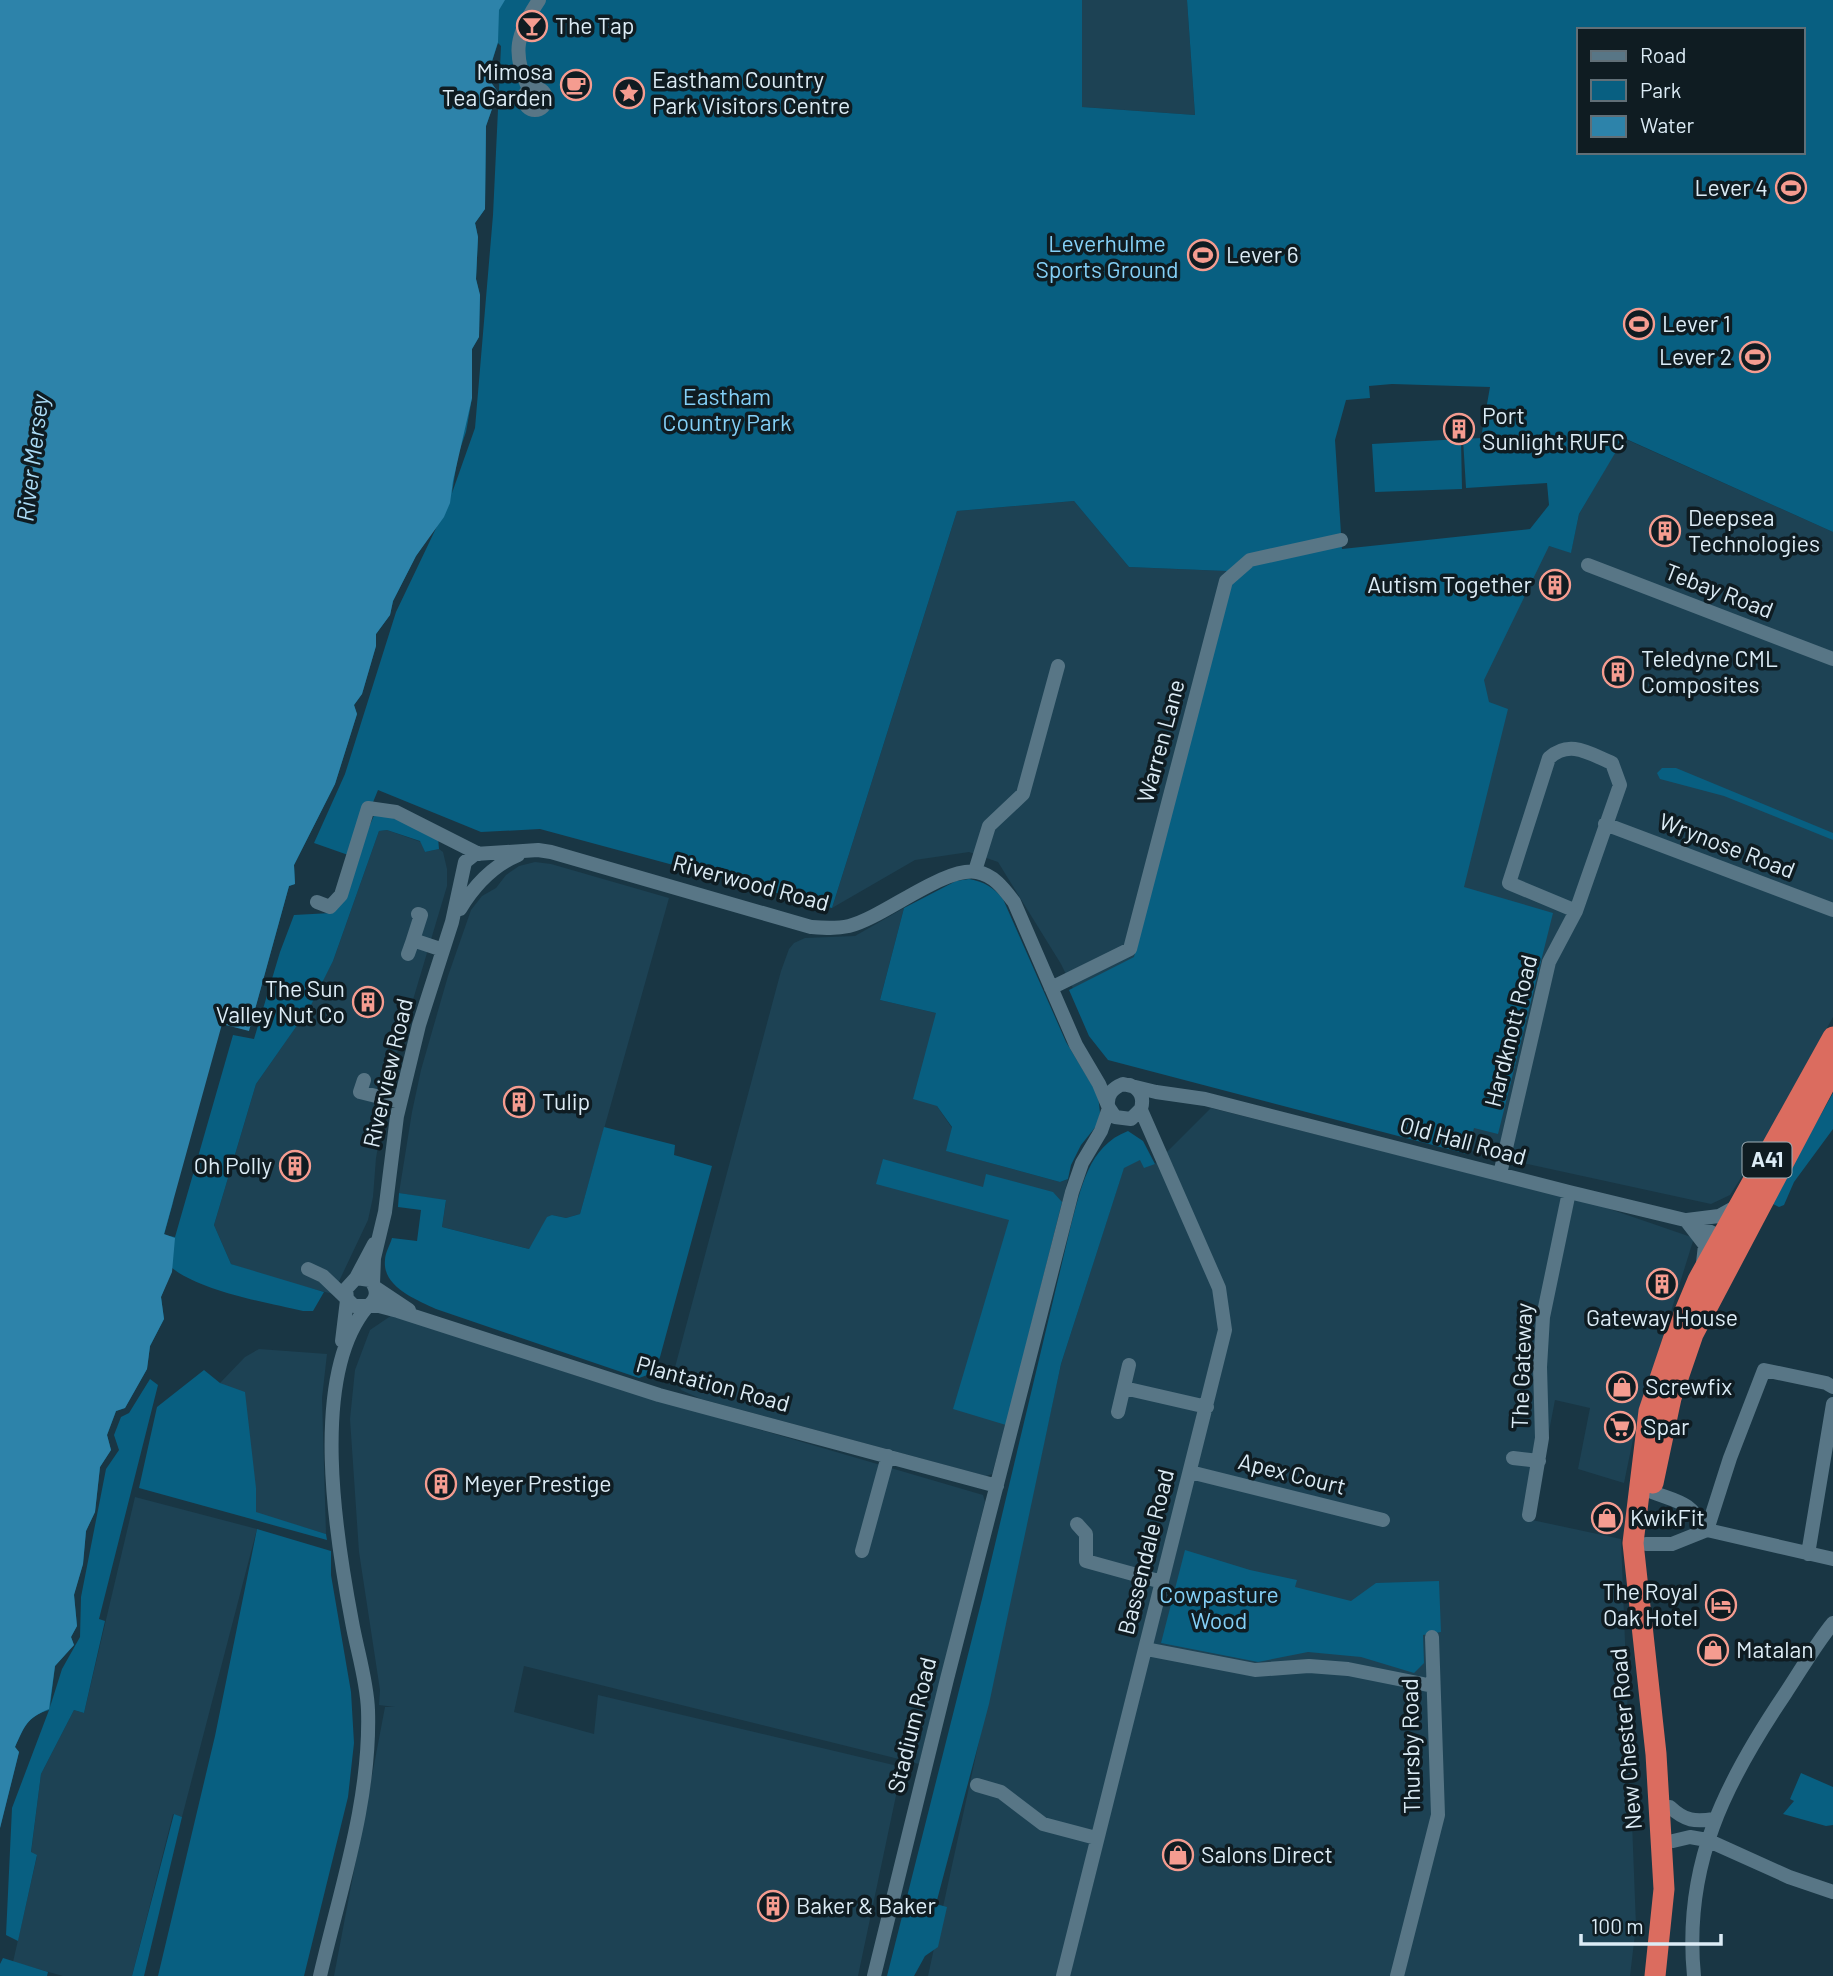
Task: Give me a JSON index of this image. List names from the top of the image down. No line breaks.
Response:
{"streets":{"highway":["A41","New Chester Road"],"street":["Tebay Road","Warren Lane","Wrynose Road","Riverwood Road","Hardknott Road","Riverview Road","Old Hall Road","The Gateway","Plantation Road","Apex Court","Bassendale Road","Stadium Road","Thursby Road"]},"crossings":[["Wrynose Road","Hardknott Road"],["Riverwood Road","Riverview Road"],["Hardknott Road","Old Hall Road"],["Riverview Road","Plantation Road"],["Old Hall Road","The Gateway"],["Old Hall Road","Bassendale Road"],["Old Hall Road","New Chester Road"],["Plantation Road","Stadium Road"],["Apex Court","Bassendale Road"]],"water":["River Mersey"],"parks":["Leverhulme Sports Ground","Eastham Country Park","Cowpasture Wood"],"places":{"bar":["The Tap"],"cafe":["Mimosa Tea Garden"],"place":["Eastham Country Park Visitors Centre"],"sports":["Lever 4","Lever 6","Lever 1","Lever 2"],"building":["Port Sunlight RUFC","Deepsea Technologies","Autism Together","Teledyne CML Composites","The Sun Valley Nut Co","Tulip","Oh Polly","Gateway House","Meyer Prestige","Baker & Baker"],"shop":["Screwfix","KwikFit","Matalan","Salons Direct"],"supermarket":["Spar"],"hotel":["The Royal Oak Hotel"]},"legend":["Road","Park","Water"],"scale_bar":"100 m"}
